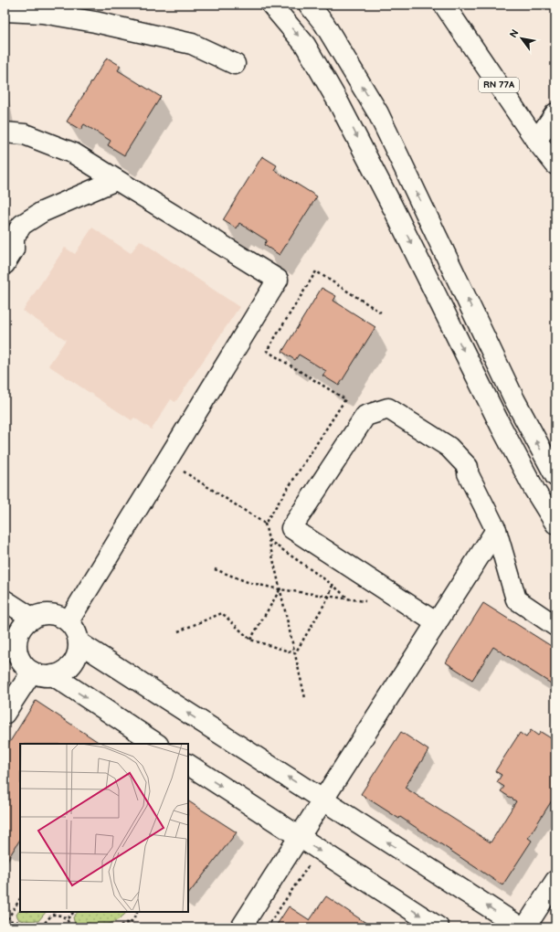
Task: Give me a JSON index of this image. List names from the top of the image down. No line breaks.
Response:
{"streets":{"main road":["RN 77A"]},"north":"top left"}
